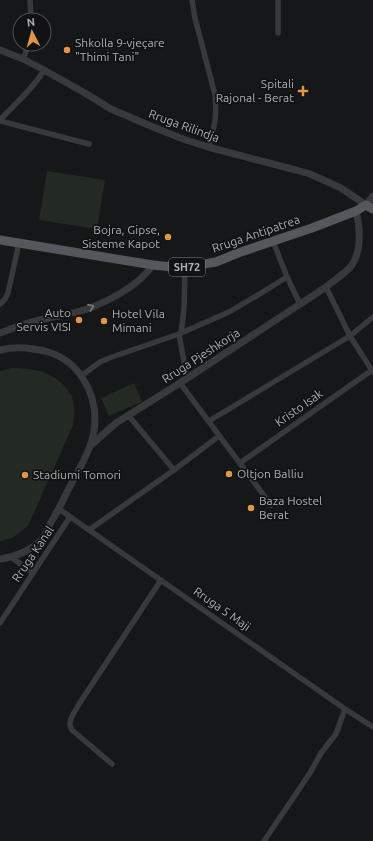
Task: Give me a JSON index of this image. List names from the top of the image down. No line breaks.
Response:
{"streets":{"main road":["Rruga Antipatrea","SH72"],"street":["Rruga Rilindja","Rruga Pjeshkorja","Kristo Isak","Rruga Kanal","Rruga 5 Maji"]},"crossings":[["Rruga Rilindja","Rruga Antipatrea"],["Rruga Antipatrea","Rruga Pjeshkorja"],["Rruga Kanal","Rruga 5 Maji"]],"places":{"other":["Shkolla 9-vjeçare \"Thimi Tani\"","Bojra, Gipse, Sisteme Kapot","Auto Servis VISI","Hotel Vila Mimani","Oltjon Balliu","Stadiumi Tomori","Baza Hostel Berat"],"health":["Spitali Rajonal - Berat"]},"north":"top"}
